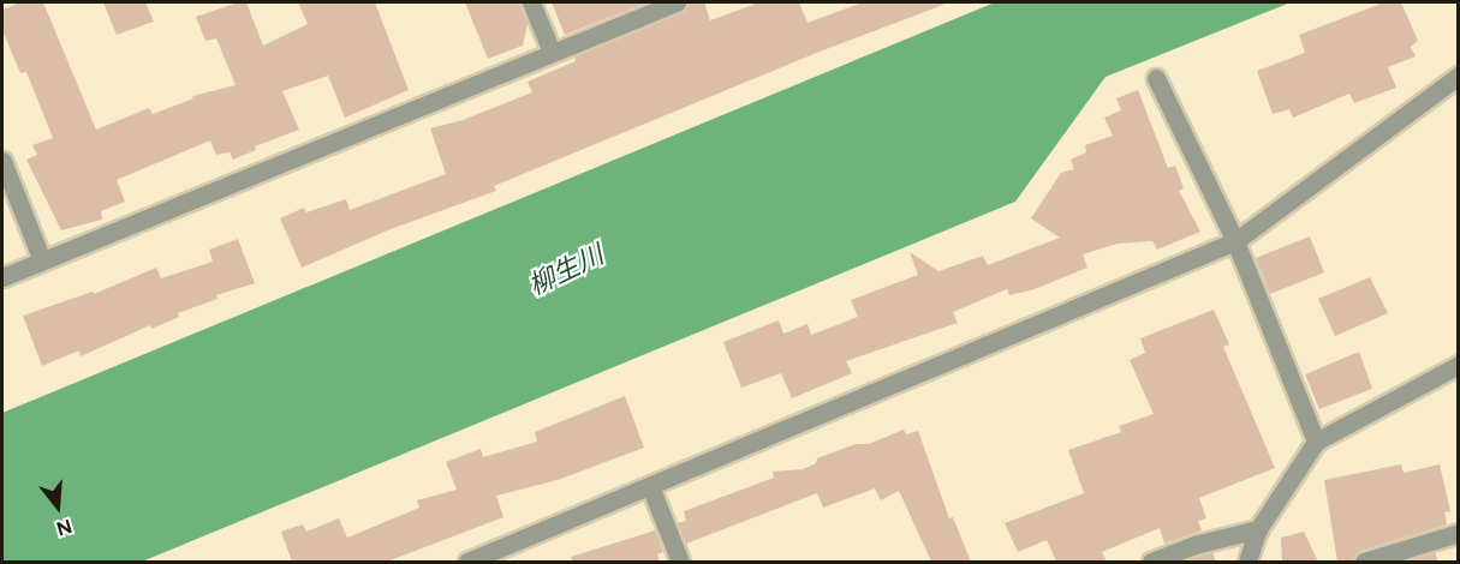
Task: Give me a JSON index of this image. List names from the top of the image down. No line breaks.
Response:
{"water":["柳生川"],"north":"bottom"}
